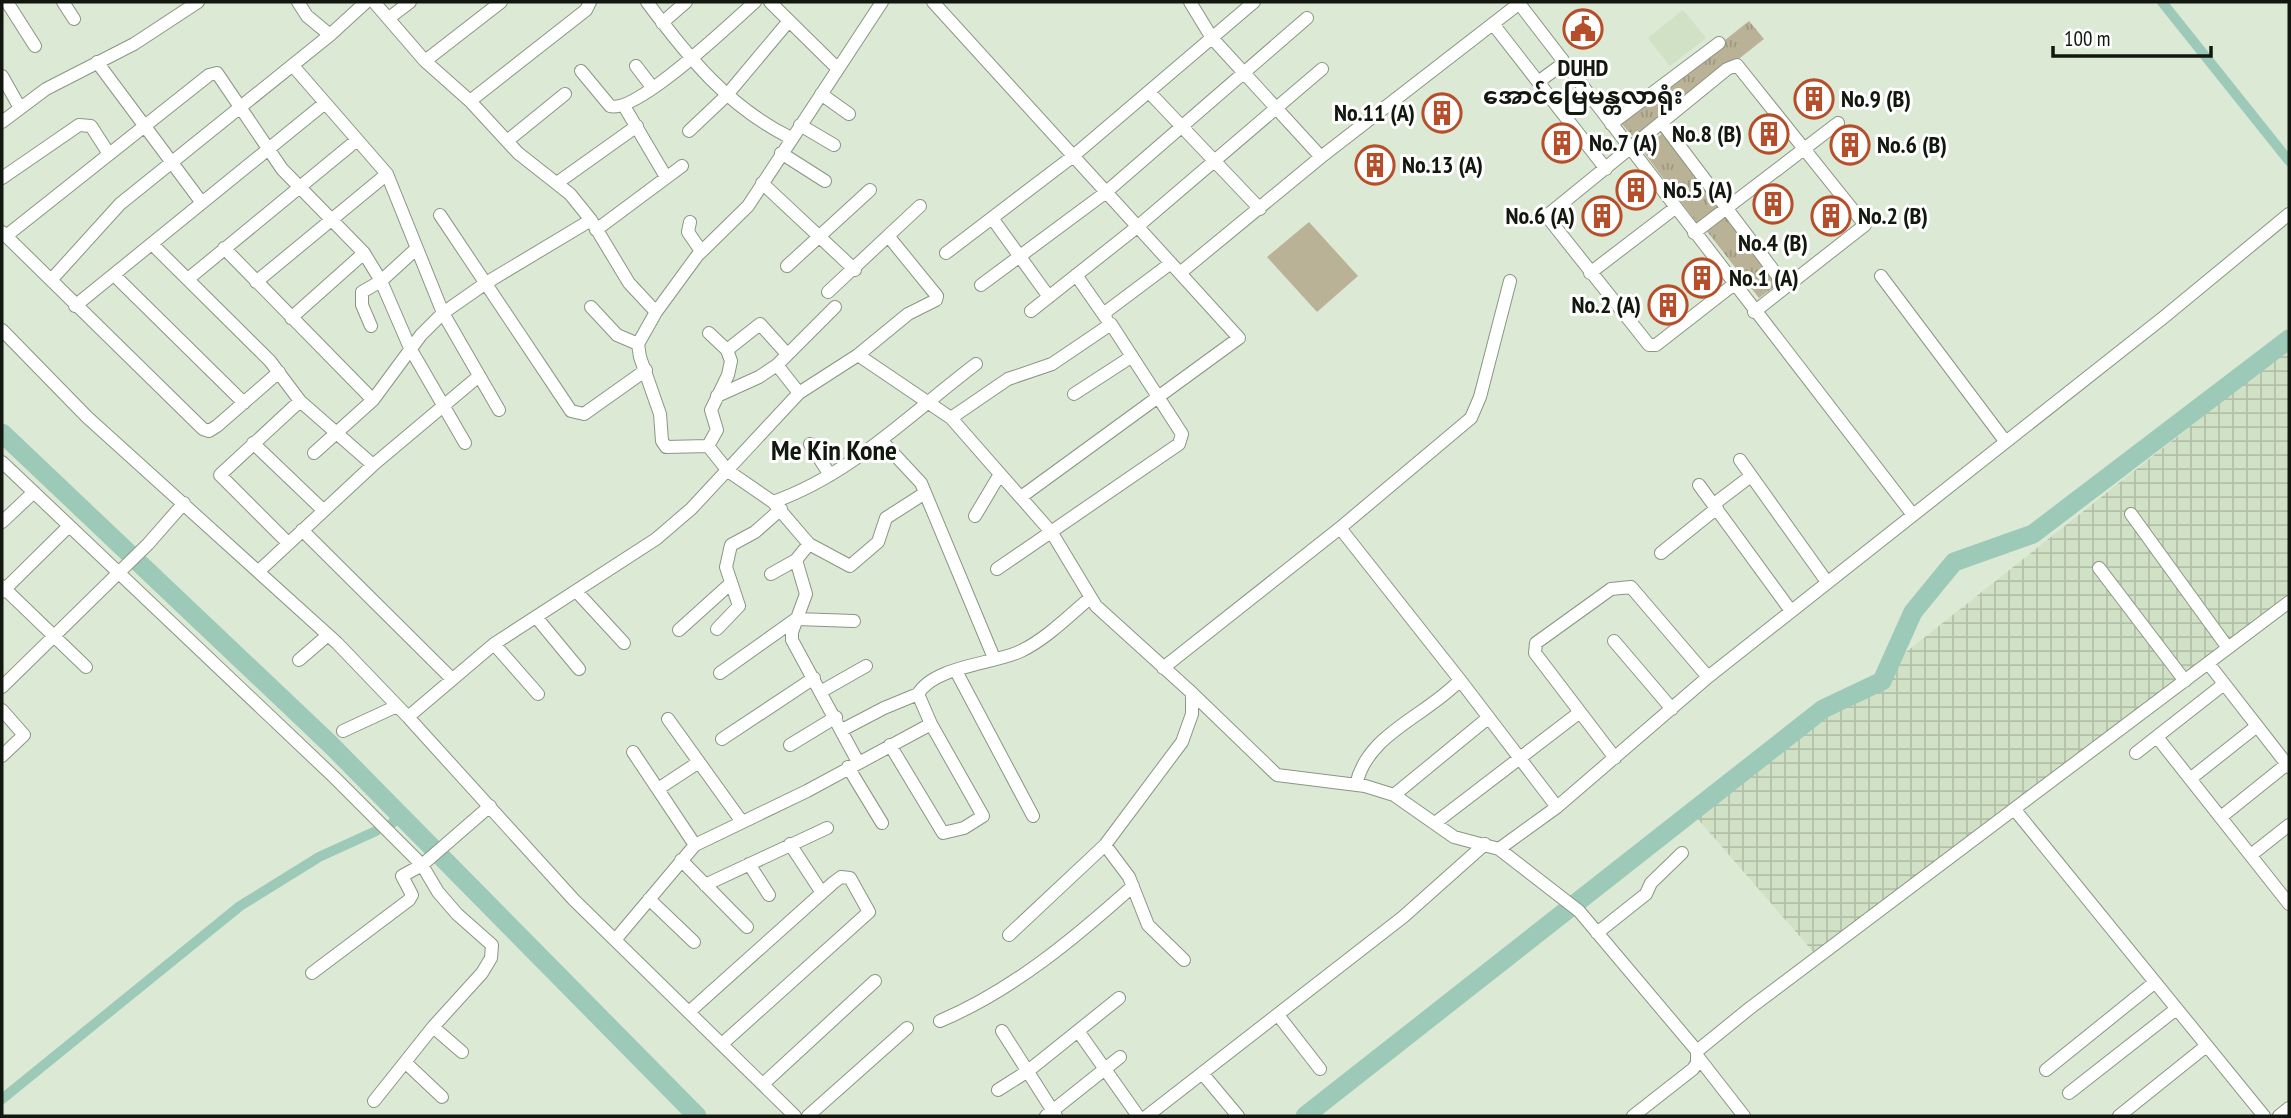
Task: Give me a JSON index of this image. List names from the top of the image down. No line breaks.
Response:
{"districts":["Me Kin Kone"],"places":{"public building":["DUHD အောင်မြေမန္တလာရုံး"],"building":["No.9 (B)","No.11 (A)","No.8 (B)","No.7 (A)","No.6 (B)","No.13 (A)","No.5 (A)","No.4 (B)","No.6 (A)","No.2 (B)","No.1 (A)","No.2 (A)"]},"scale_bar":"100 m"}
